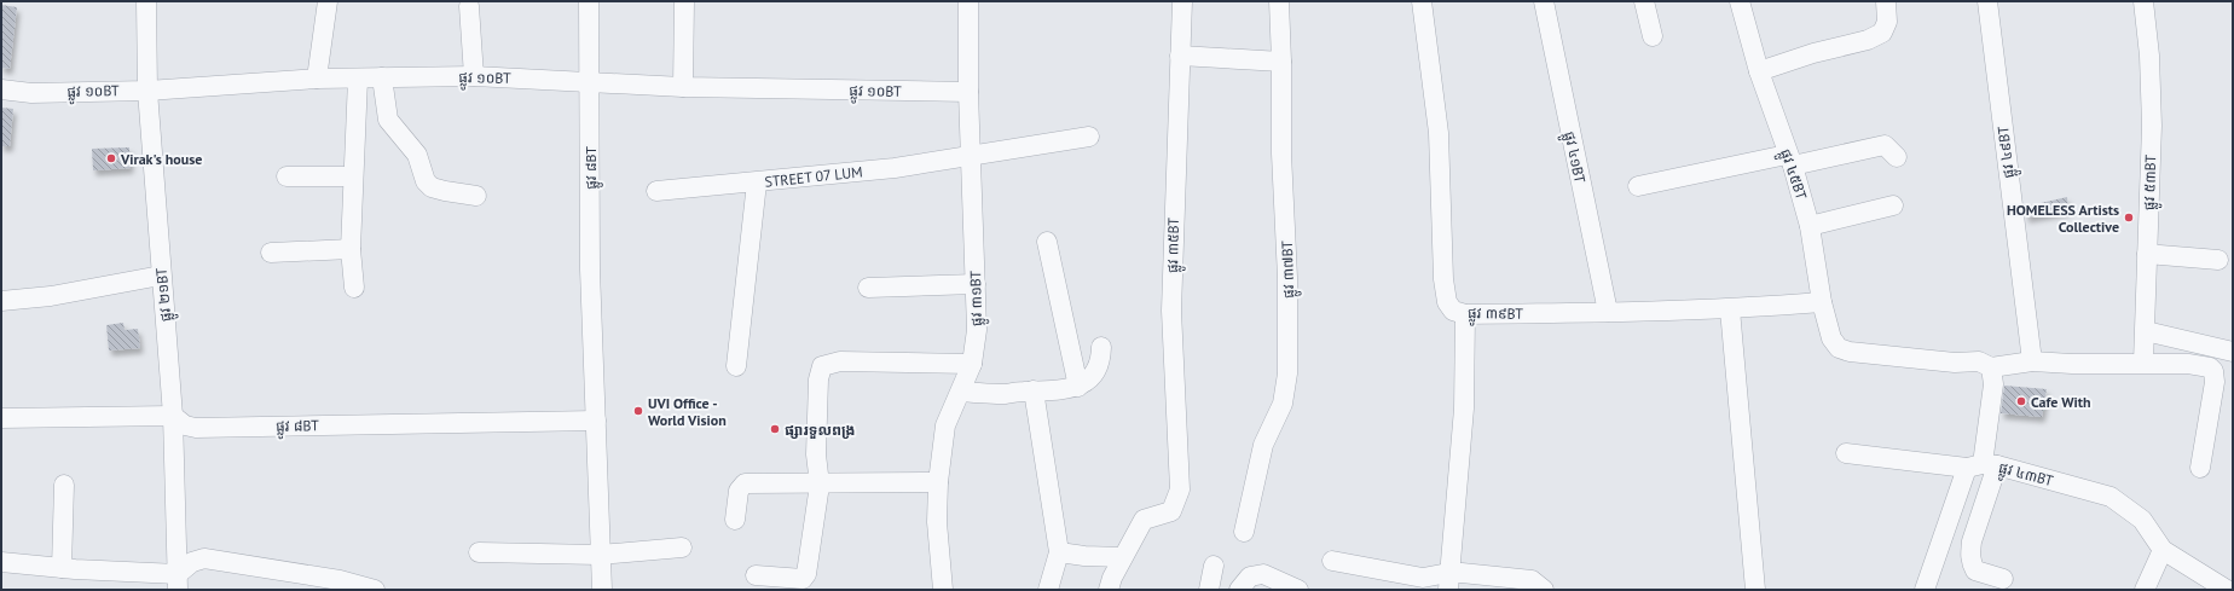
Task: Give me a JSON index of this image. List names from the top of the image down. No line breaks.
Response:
{"streets":{"street":["ផ្លូវ ១០BT","ផ្លូវ ៤៩BT","ផ្លូវ ៤១BT","ផ្លូវ ៨BT","ផ្លូវ ៤៥BT","STREET 07 LUM","ផ្លូវ ៥៣BT","ផ្លូវ ៣៥BT","ផ្លូវ ៣៧BT","ផ្លូវ ២១BT","ផ្លូវ ៣១BT","ផ្លូវ ៣៩BT","ផ្លូវ ៤៣BT"]},"crossings":[["ផ្លូវ ១០BT","ផ្លូវ ៨BT"],["ផ្លូវ ១០BT","ផ្លូវ ២១BT"],["ផ្លូវ ១០BT","ផ្លូវ ៣១BT"],["ផ្លូវ ៤១BT","ផ្លូវ ៣៩BT"],["ផ្លូវ ៨BT","ផ្លូវ ២១BT"],["ផ្លូវ ៤៥BT","ផ្លូវ ៣៩BT"],["ផ្លូវ ៤៥BT","ផ្លូវ ៤៣BT"],["STREET 07 LUM","ផ្លូវ ៣១BT"]],"places":["Virak's house","HOMELESS Artists Collective","Cafe With","UVI Office - World Vision","ផ្សារទួលពង្រ"]}
